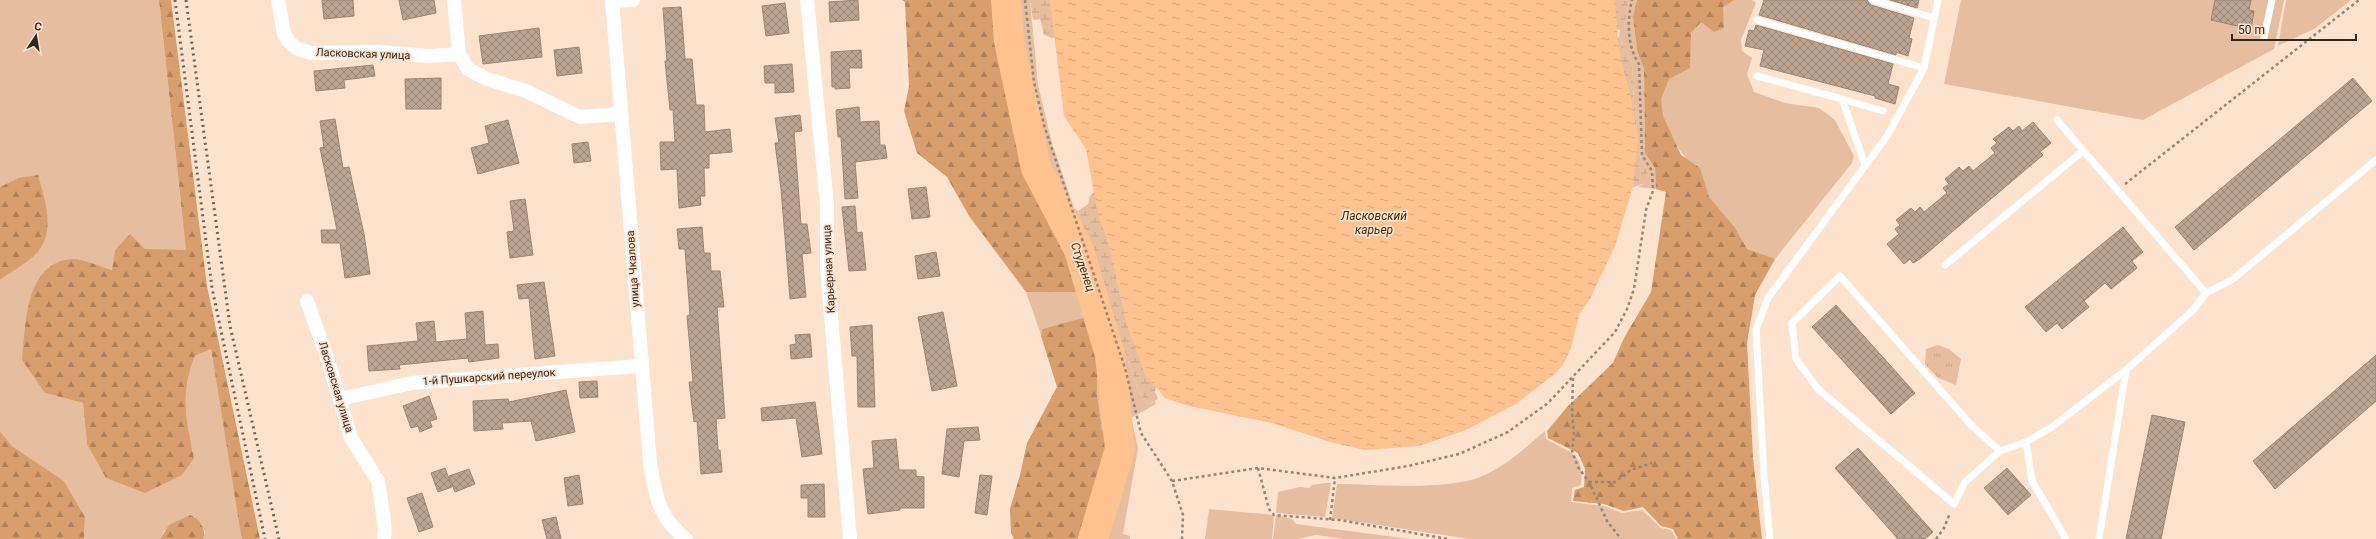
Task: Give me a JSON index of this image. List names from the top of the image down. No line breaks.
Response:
{"streets":{"street":["Ласковская улица","улица Чкалова","Карьерная улица","1-й Пушкарский переулок"]},"crossings":[["Ласковская улица","1-й Пушкарский переулок"],["улица Чкалова","1-й Пушкарский переулок"]],"water":["Ласковский карьер","Студенец"],"scale_bar":"50 m","north":"top"}
